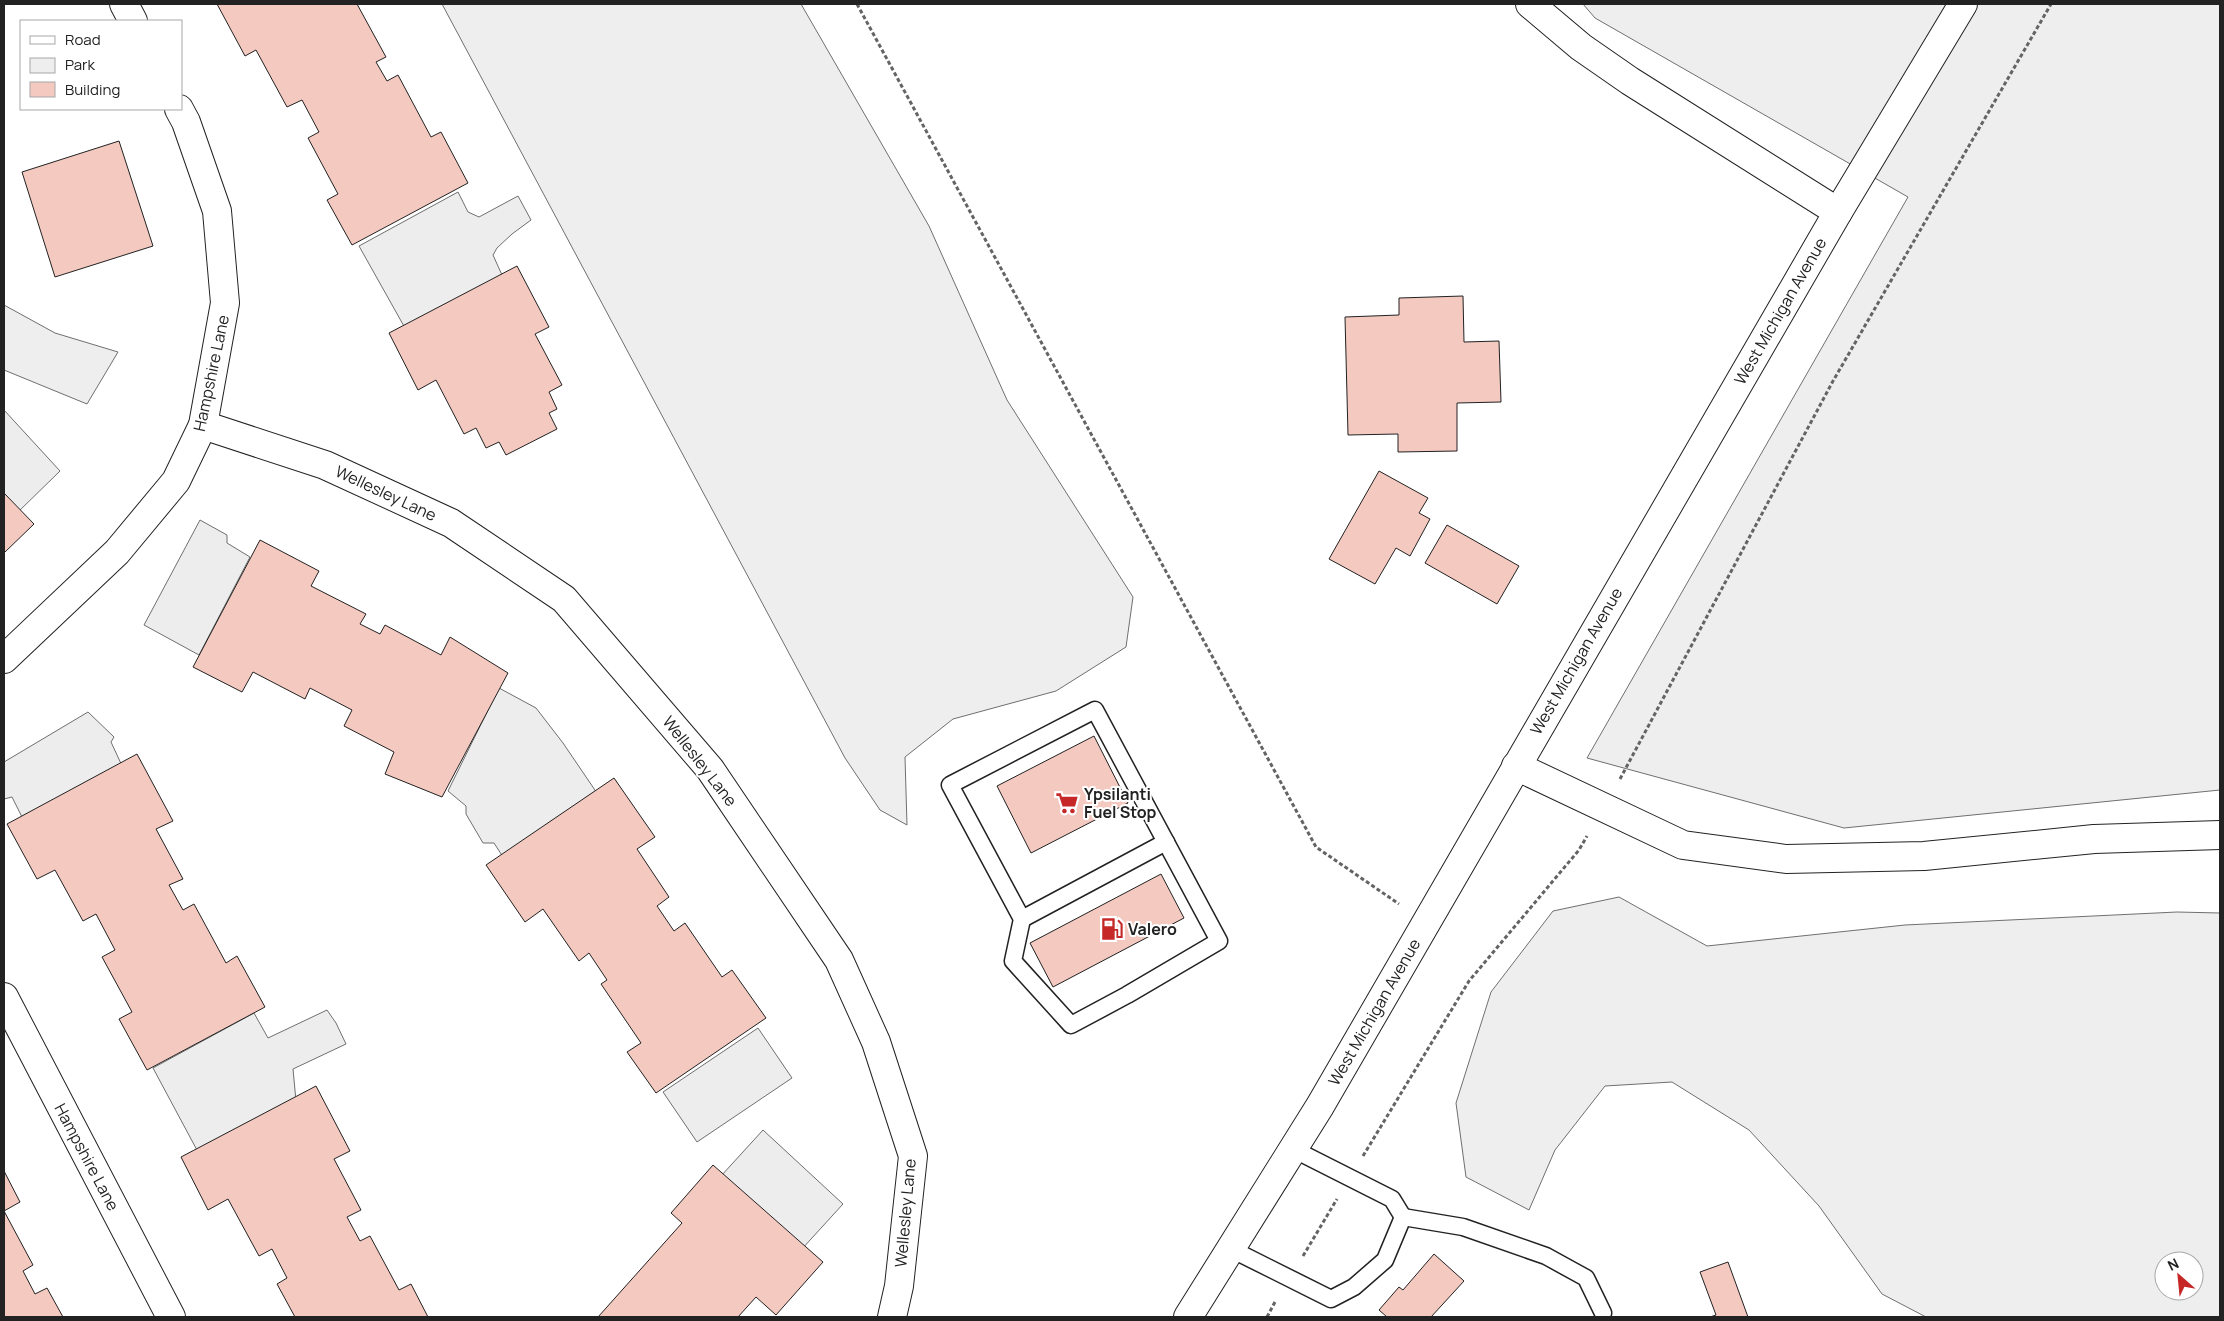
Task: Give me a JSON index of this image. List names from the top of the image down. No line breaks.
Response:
{"streets":{"main road":["West Michigan Avenue","Hampshire Lane","Wellesley Lane"]},"crossings":[["Hampshire Lane","Wellesley Lane"]],"places":{"supermarket":["Ypsilanti Fuel Stop"],"fuel station":["Valero"]},"legend":["Road","Park","Building"],"north":"top left"}
